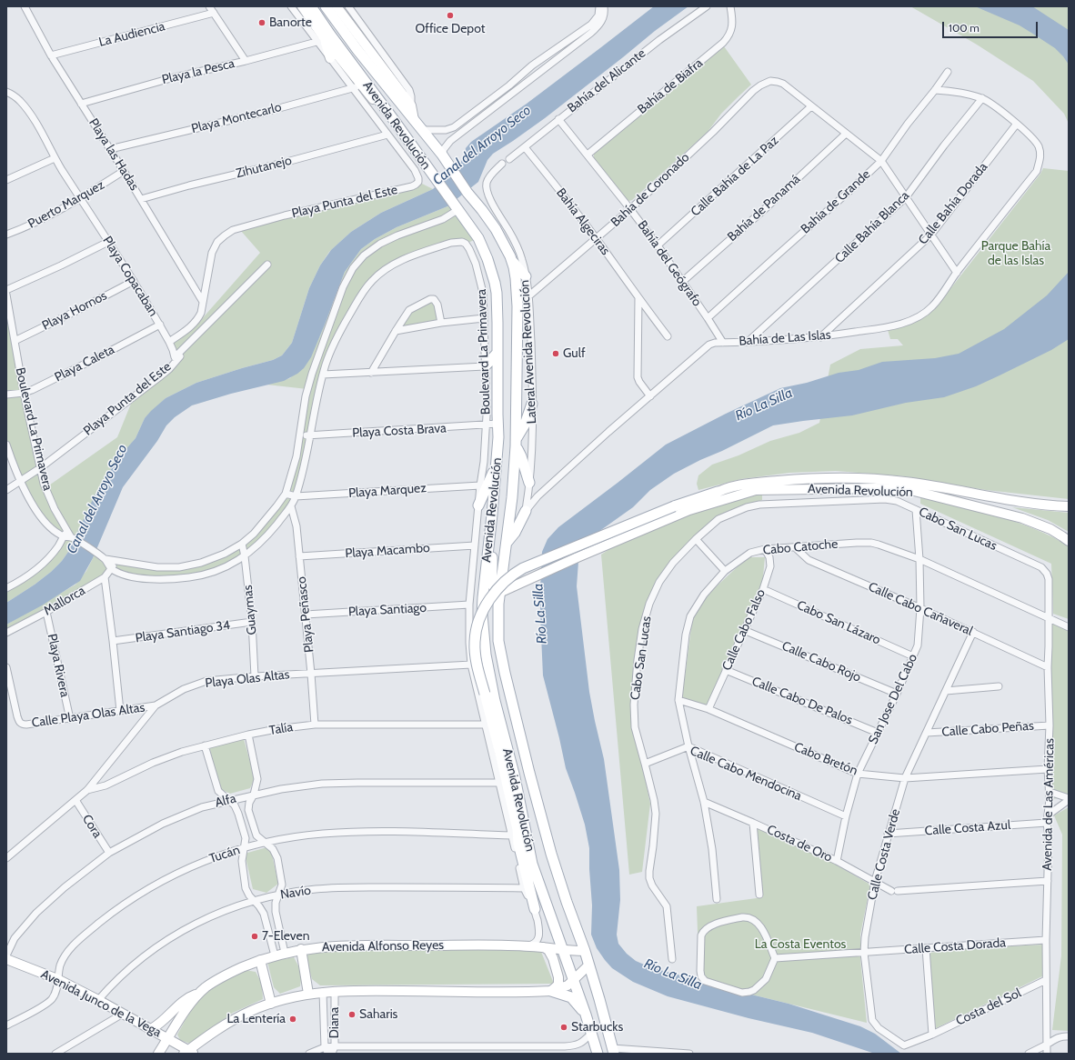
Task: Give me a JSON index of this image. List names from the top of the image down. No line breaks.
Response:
{"streets":{"main road":["Avenida Revolución","Avenida Alfonso Reyes","Avenida Junco de la Vega"],"street":["La Audiencia","Playa la Pesca","Bahía del Alicante","Bahía de Biafra","Playa Montecarlo","Playa las Hadas","Zihutanejo","Calle Bahía de La Paz","Bahía de Coronado","Playa Punta del Este","Bahía de Grande","Calle Bahía Dorada","Puerto Marquez","Bahía de Panamá","Bahía Algeciras","Calle Bahía Blanca","Bahía del Geógrafo","Playa Copacaban","Playa Hornos","Bahía de Las Islas","Boulevard La Primavera","Lateral Avenida Revolución","Playa Caleta","Playa Costa Brava","Playa Marquez","Cabo San Lucas","Cabo Catoche","Playa Macambo","Mallorca","Calle Cabo Cañaveral","Guaymas","Playa Santiago","Playa Peñasco","Cabo San Lázaro","Calle Cabo Falso","Playa Santiago 34","Calle Cabo Rojo","Playa Rivera","Playa Olas Altas","San Jose Del Cabo","Calle Cabo De Palos","Calle Playa Olas Altas","Talía","Calle Cabo Peñas","Cabo Bretón","Calle Cabo Mendocina","Alfa","Avenida de Las Américas","Cora","Calle Costa Azul","Costa de Oro","Tucán","Calle Costa Verde","Navío","Calle Costa Dorada","Costa del Sol","Diana"]},"crossings":[["La Audiencia","Playa las Hadas"],["Playa la Pesca","Playa las Hadas"],["Bahía del Alicante","Bahía Algeciras"],["Bahía del Alicante","Bahía del Geógrafo"],["Bahía de Biafra","Bahía del Geógrafo"],["Playa Montecarlo","Playa las Hadas"],["Avenida Revolución","Boulevard La Primavera"],["Avenida Revolución","Playa Costa Brava"],["Avenida Revolución","Avenida Alfonso Reyes"],["Playa las Hadas","Zihutanejo"],["Playa las Hadas","Playa Punta del Este"],["Playa las Hadas","Puerto Marquez"],["Zihutanejo","Playa Punta del Este"],["Calle Bahía de La Paz","Bahía de Coronado"],["Calle Bahía de La Paz","Bahía del Geógrafo"],["Bahía de Coronado","Bahía Algeciras"],["Bahía de Coronado","Bahía del Geógrafo"],["Bahía de Coronado","Lateral Avenida Revolución"],["Playa Punta del Este","Playa Copacaban"],["Playa Punta del Este","Boulevard La Primavera"],["Bahía de Grande","Bahía del Geógrafo"],["Calle Bahía Dorada","Bahía de Las Islas"],["Puerto Marquez","Playa Copacaban"],["Bahía de Panamá","Bahía del Geógrafo"],["Calle Bahía Blanca","Bahía de Las Islas"],["Bahía del Geógrafo","Bahía de Las Islas"],["Playa Copacaban","Playa Hornos"],["Playa Copacaban","Playa Caleta"],["Playa Hornos","Boulevard La Primavera"],["Bahía de Las Islas","Lateral Avenida Revolución"],["Boulevard La Primavera","Playa Caleta"],["Boulevard La Primavera","Playa Costa Brava"],["Boulevard La Primavera","Playa Marquez"],["Boulevard La Primavera","Playa Macambo"],["Boulevard La Primavera","Mallorca"],["Boulevard La Primavera","Guaymas"],["Boulevard La Primavera","Playa Santiago"],["Boulevard La Primavera","Playa Peñasco"],["Boulevard La Primavera","Playa Olas Altas"],["Boulevard La Primavera","Talía"],["Boulevard La Primavera","Alfa"],["Boulevard La Primavera","Tucán"],["Boulevard La Primavera","Navío"],["Boulevard La Primavera","Avenida Alfonso Reyes"],["Cabo San Lucas","San Jose Del Cabo"],["Cabo San Lucas","Calle Cabo Mendocina"],["Cabo San Lucas","Avenida de Las Américas"],["Cabo Catoche","Calle Cabo Cañaveral"],["Cabo Catoche","Calle Cabo Falso"],["Cabo Catoche","San Jose Del Cabo"],["Cabo Catoche","Cabo Bretón"],["Cabo Catoche","Calle Cabo Mendocina"],["Cabo Catoche","Avenida de Las Américas"],["Cabo Catoche","Costa de Oro"],["Playa Macambo","Playa Peñasco"],["Mallorca","Playa Rivera"],["Calle Cabo Cañaveral","San Jose Del Cabo"],["Calle Cabo Cañaveral","Avenida de Las Américas"],["Calle Cabo Cañaveral","Calle Costa Verde"],["Guaymas","Playa Santiago 34"],["Guaymas","Playa Olas Altas"],["Playa Santiago","Playa Peñasco"],["Playa Peñasco","Playa Olas Altas"],["Playa Peñasco","Talía"],["Cabo San Lázaro","Calle Cabo Falso"],["Cabo San Lázaro","San Jose Del Cabo"],["Calle Cabo Falso","Calle Cabo Rojo"],["Calle Cabo Falso","Calle Cabo De Palos"],["Calle Cabo Falso","Cabo Bretón"],["Calle Cabo Rojo","San Jose Del Cabo"],["Playa Rivera","Calle Playa Olas Altas"],["Playa Olas Altas","Calle Playa Olas Altas"],["Playa Olas Altas","Talía"],["Playa Olas Altas","Cora"],["San Jose Del Cabo","Calle Cabo De Palos"],["San Jose Del Cabo","Cabo Bretón"],["San Jose Del Cabo","Calle Cabo Mendocina"],["San Jose Del Cabo","Costa de Oro"],["Calle Cabo Peñas","Avenida de Las Américas"],["Calle Cabo Peñas","Calle Costa Verde"],["Cabo Bretón","Avenida de Las Américas"],["Cabo Bretón","Calle Costa Verde"],["Alfa","Cora"],["Avenida de Las Américas","Calle Costa Azul"],["Avenida de Las Américas","Costa de Oro"],["Avenida de Las Américas","Calle Costa Dorada"],["Avenida de Las Américas","Costa del Sol"],["Calle Costa Azul","Calle Costa Verde"],["Costa de Oro","Calle Costa Verde"],["Tucán","Navío"],["Tucán","Avenida Junco de la Vega"],["Calle Costa Verde","Calle Costa Dorada"],["Calle Costa Verde","Costa del Sol"],["Navío","Avenida Junco de la Vega"],["Avenida Alfonso Reyes","Avenida Junco de la Vega"]],"water":["Canal del Arroyo Seco","Río La Silla"],"parks":["Parque Bahía de las Islas","La Costa Eventos"],"places":["Office Depot","Banorte","Gulf","7-Eleven","Saharis","La Lentería","Starbucks"],"scale_bar":"100 m"}
